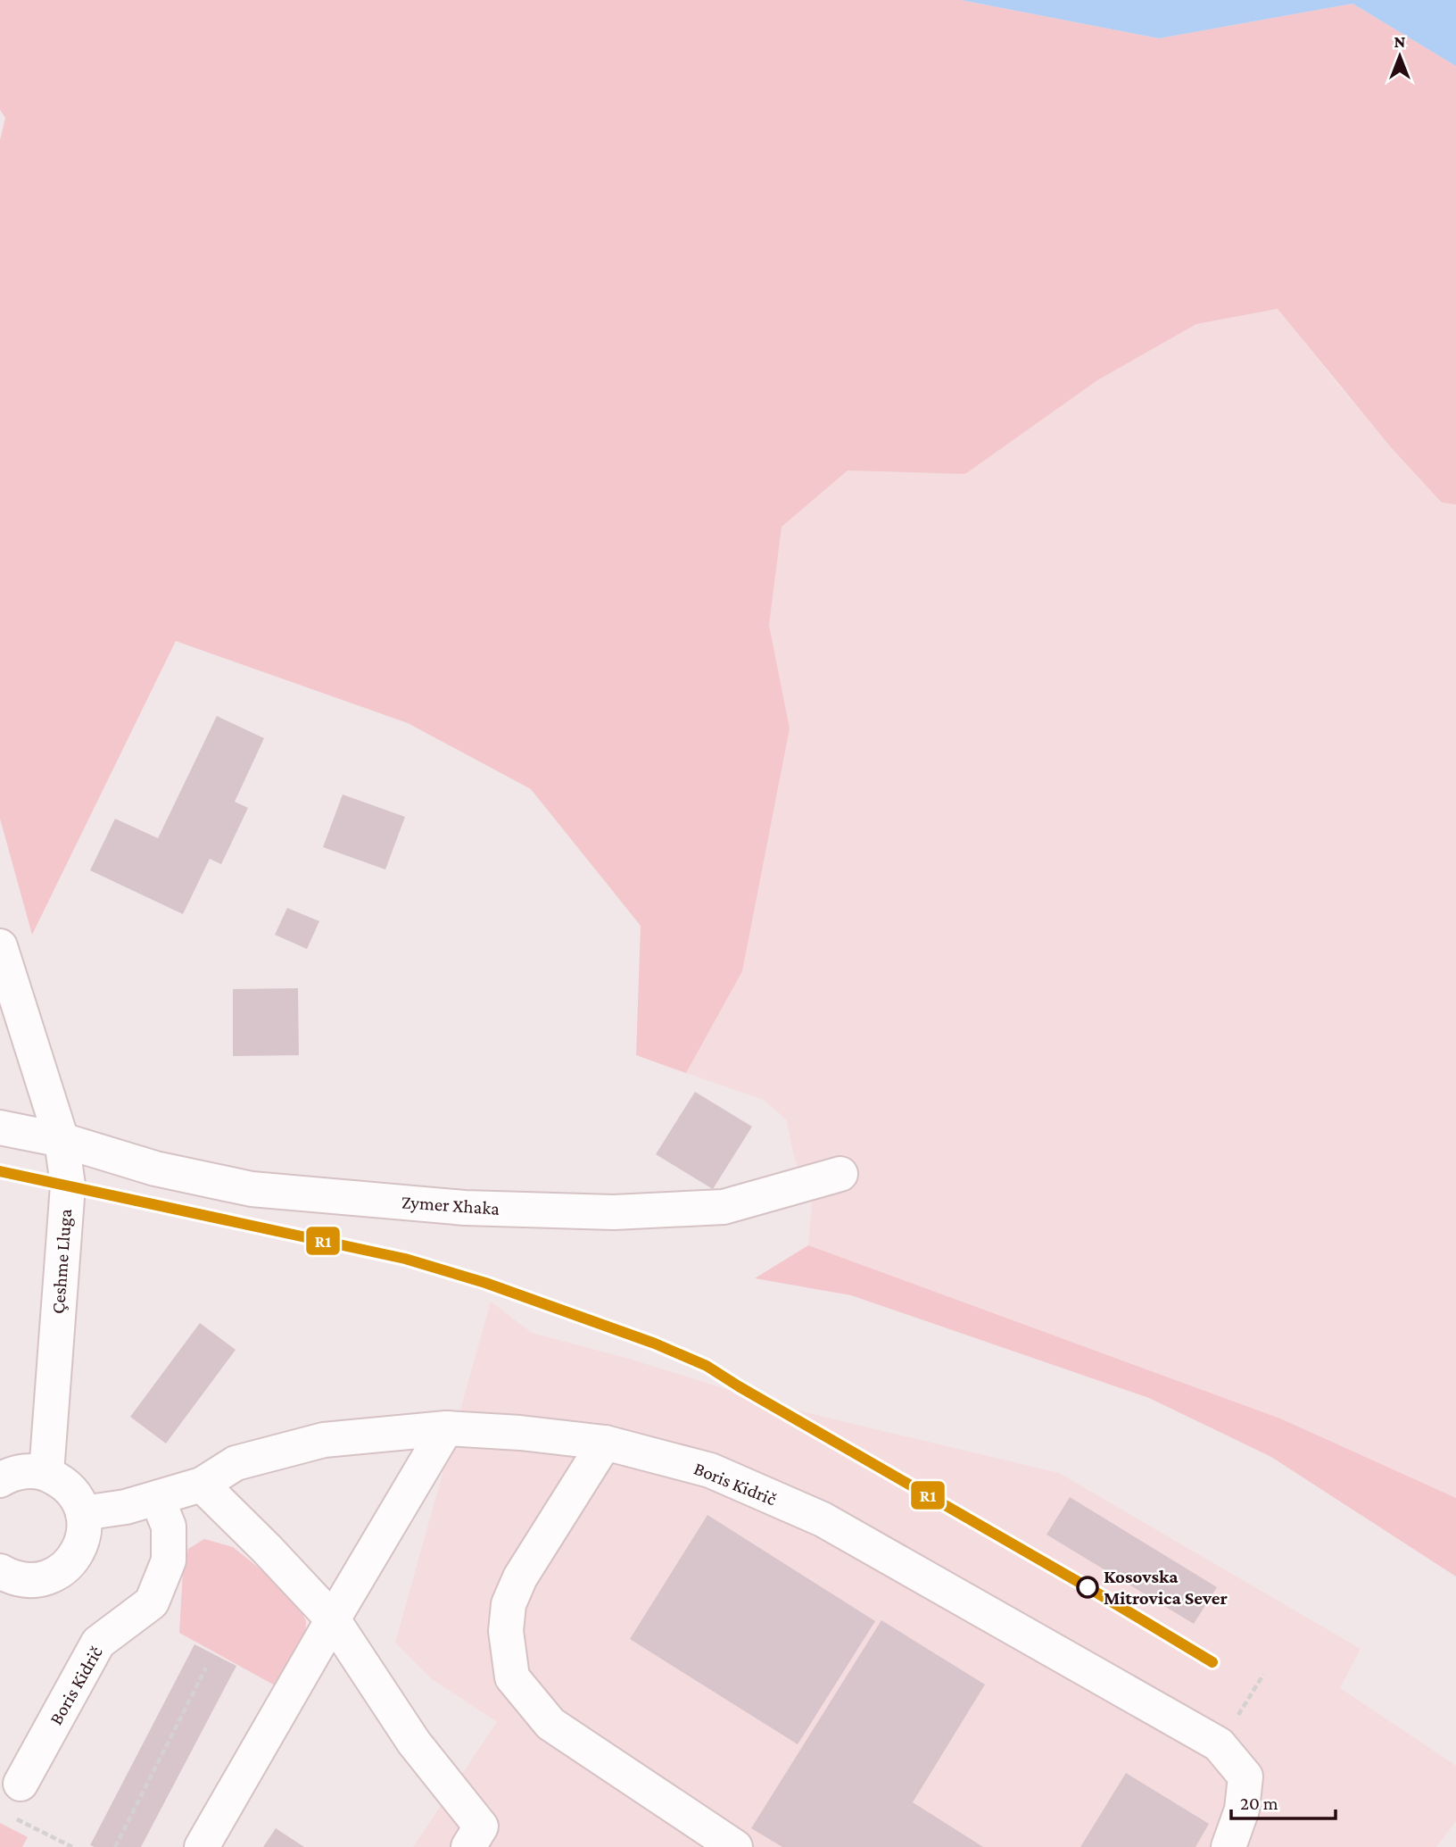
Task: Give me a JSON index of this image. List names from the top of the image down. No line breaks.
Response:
{"streets":{"main road":["Zymer Xhaka","Çeshme Lluga","Boris Kidrič"]},"crossings":[["Zymer Xhaka","Çeshme Lluga"]],"places":["Kosovska Mitrovica Sever"],"lines":["transit line R1"],"scale_bar":"20 m","north":"top"}
